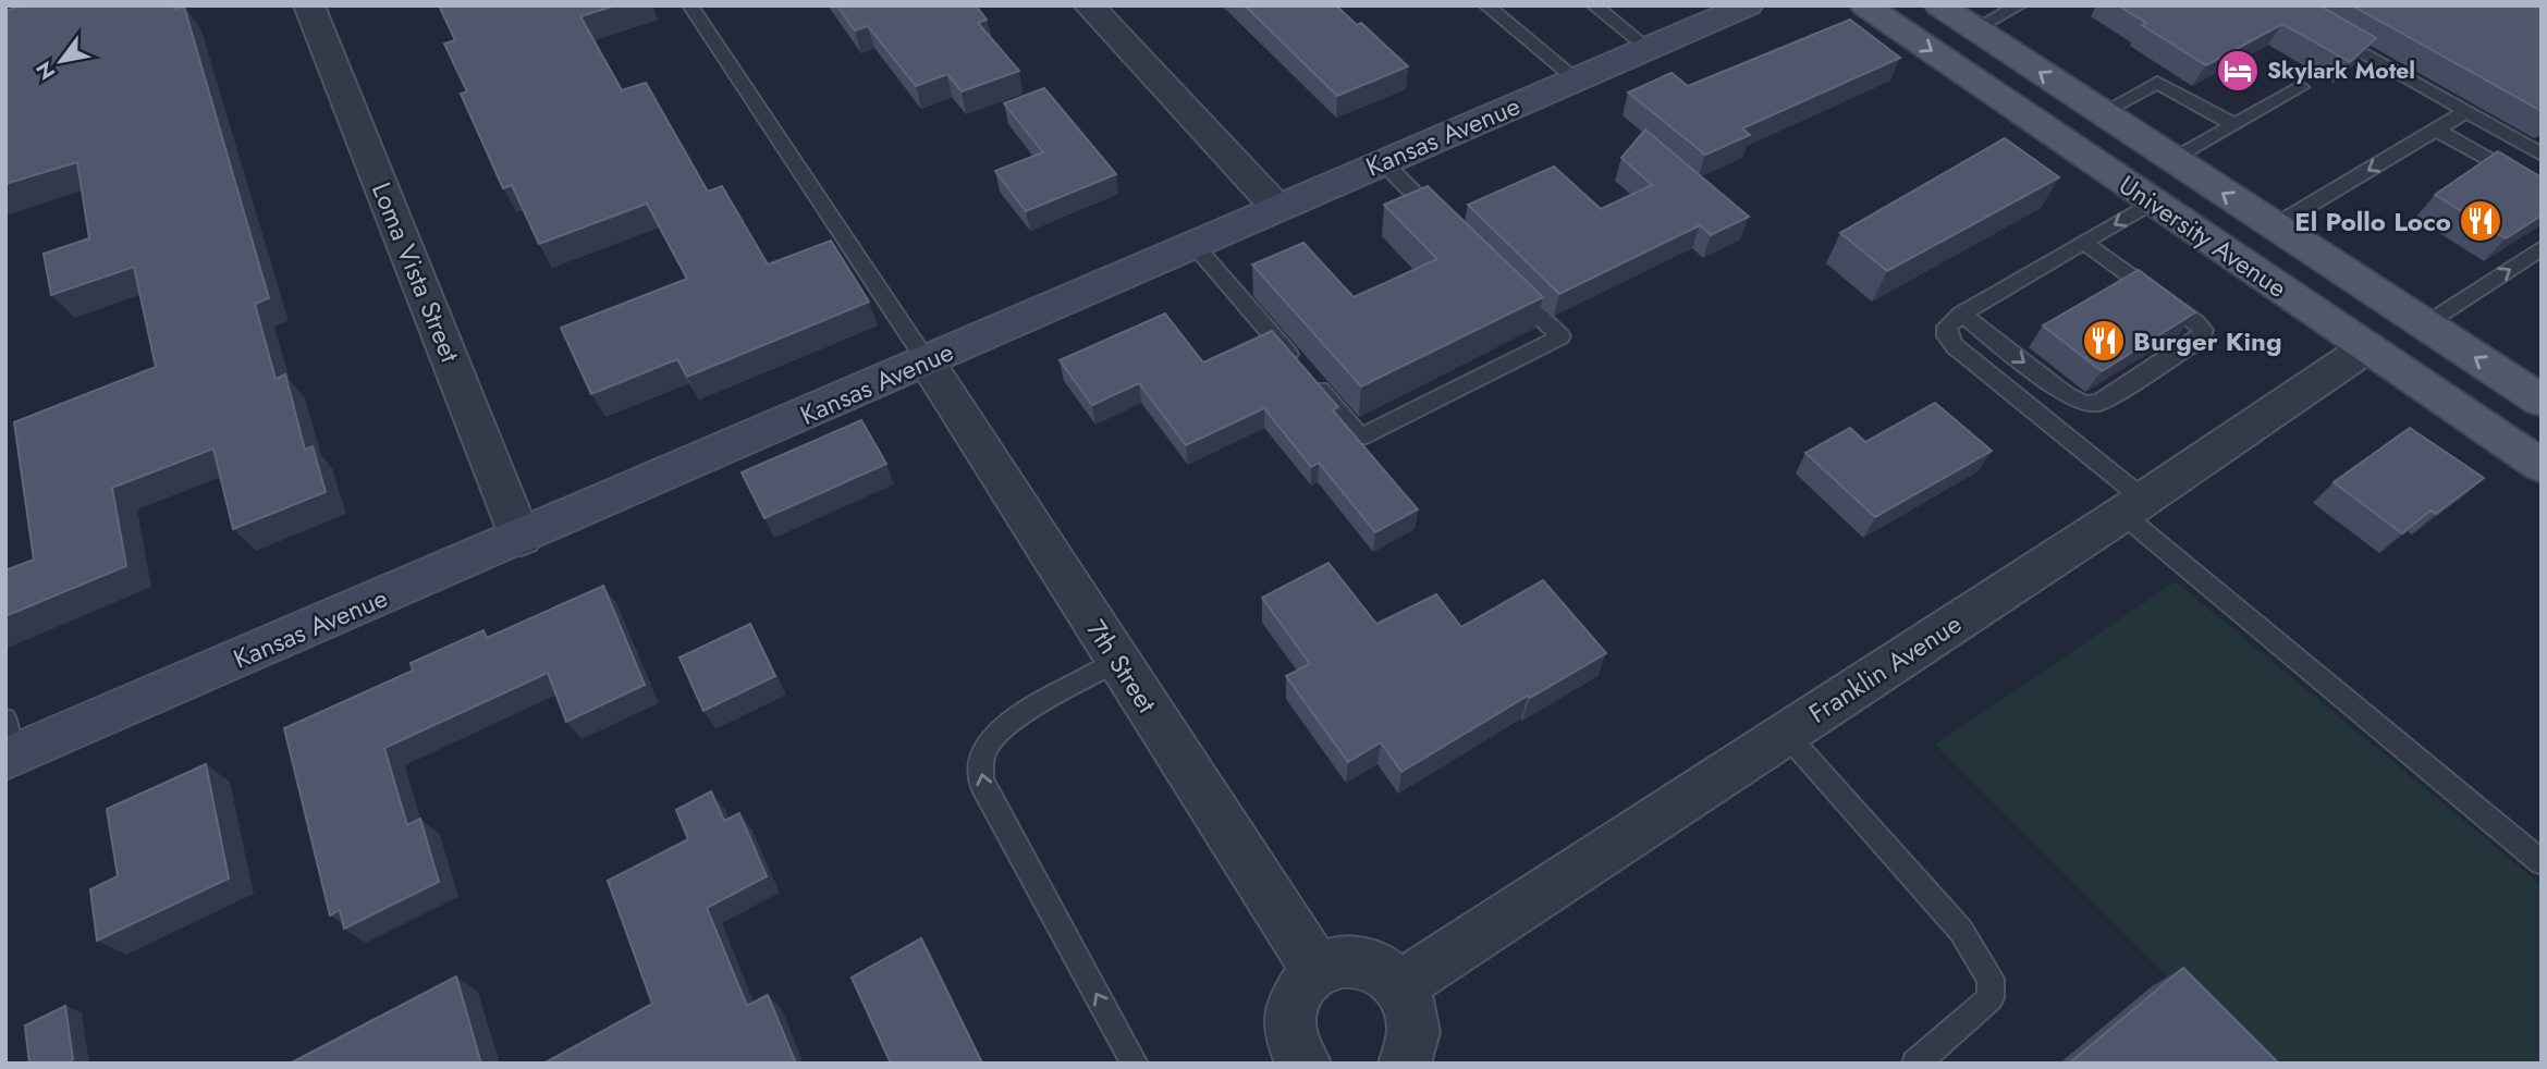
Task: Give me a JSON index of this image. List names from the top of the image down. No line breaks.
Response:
{"streets":{"main road":["University Avenue"],"street":["Kansas Avenue","Loma Vista Street","7th Street","Franklin Avenue"]},"crossings":[["Kansas Avenue","Loma Vista Street"],["Kansas Avenue","7th Street"],["University Avenue","Franklin Avenue"]],"places":{"hotel":["Skylark Motel"],"restaurant":["El Pollo Loco","Burger King"]},"north":"bottom left"}
